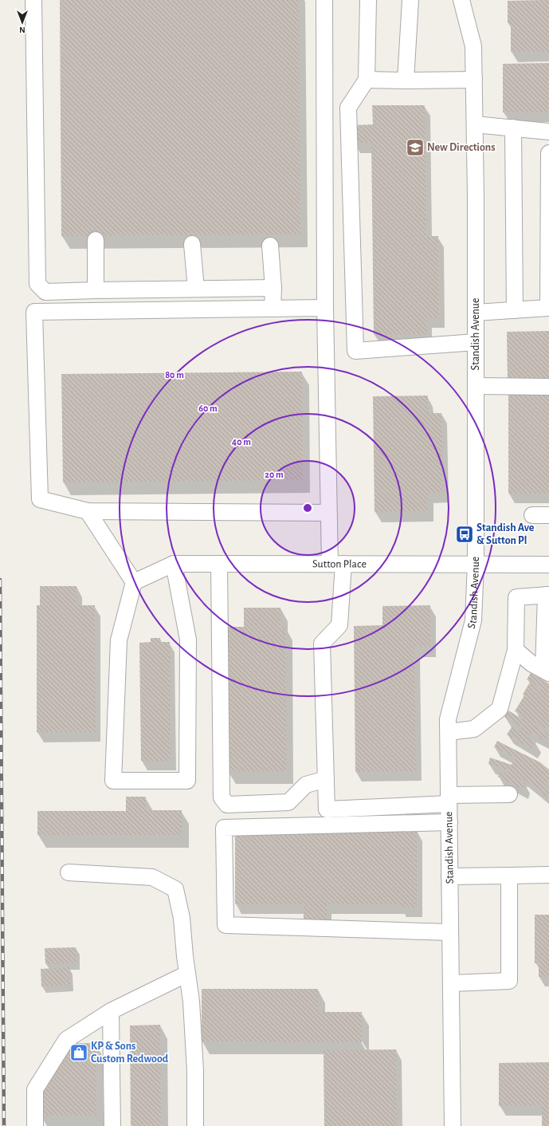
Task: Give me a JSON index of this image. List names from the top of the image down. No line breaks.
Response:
{"streets":{"street":["Standish Avenue","Sutton Place"]},"crossings":[["Standish Avenue","Sutton Place"]],"places":{"school or university":["New Directions"],"bus stop":["Standish Ave & Sutton Pl"],"shop":["KP & Sons Custom Redwood"]},"north":"bottom","rings":["80 m","60 m","40 m","20 m"]}
